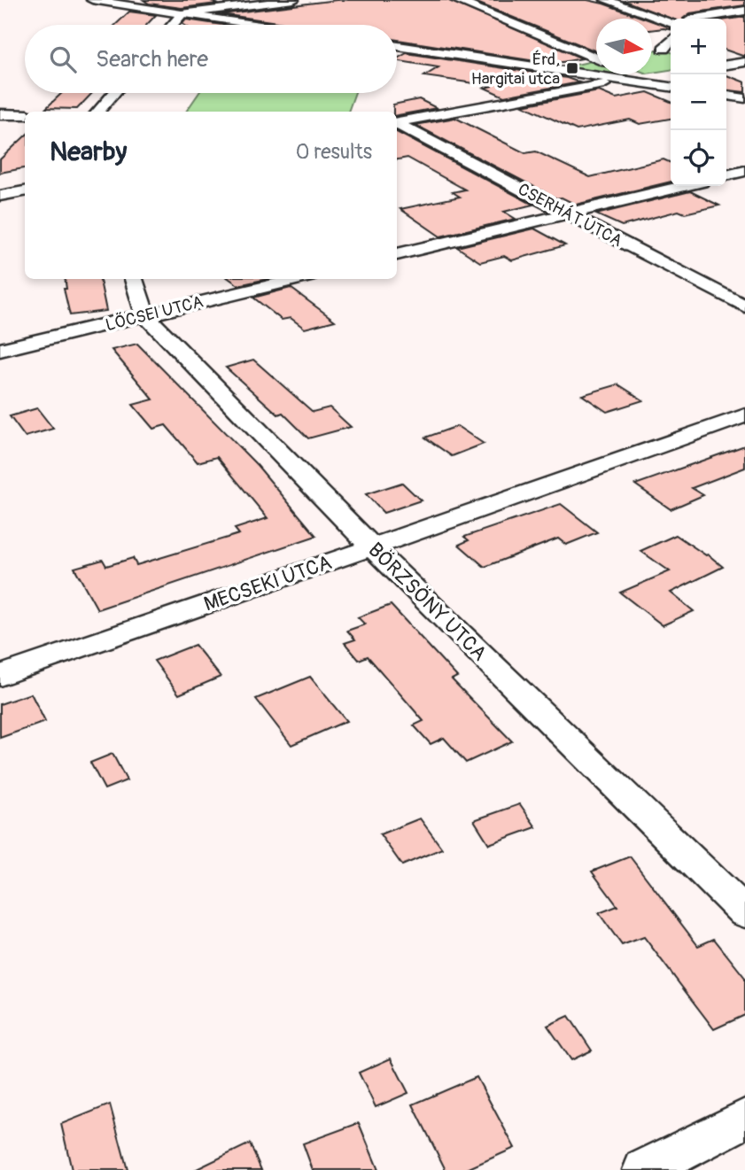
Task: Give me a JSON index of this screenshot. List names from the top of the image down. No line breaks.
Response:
{"streets":{"street":["CSERHÁT UTCA","LŐCSEI UTCA","MECSEKI UTCA","BÖRZSÖNY UTCA"]},"crossings":[["LŐCSEI UTCA","BÖRZSÖNY UTCA"],["MECSEKI UTCA","BÖRZSÖNY UTCA"]],"places":{"transit":["Érd, Hargitai utca"]},"north":"right","page":{"map_buttons":["+","−"],"search":"Search here","heading":["Nearby","0 results"]}}
